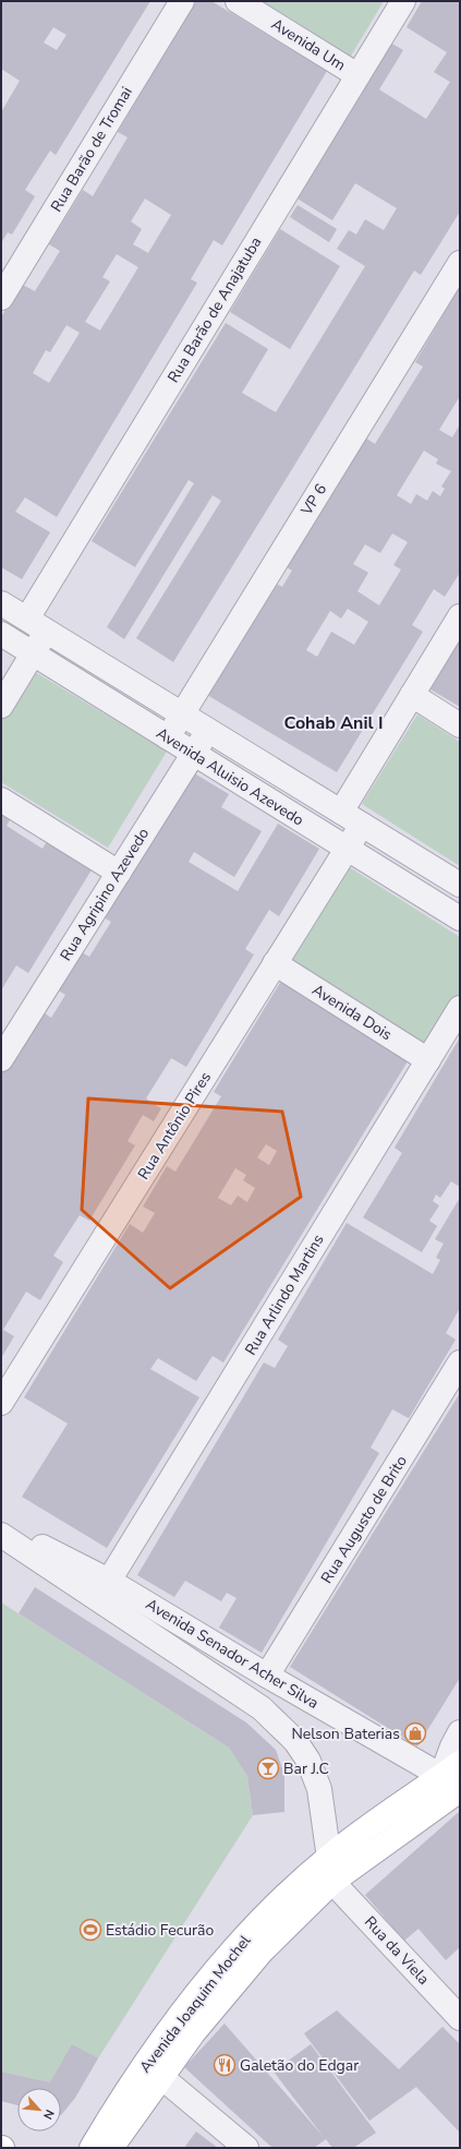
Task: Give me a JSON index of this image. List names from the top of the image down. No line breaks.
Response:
{"streets":{"main road":["Avenida Joaquim Mochel"],"street":["Avenida Um","Rua Barão de Tromai","Rua Barão de Anajatuba","VP 6","Avenida Aluisio Azevedo","Rua Agripino Azevedo","Avenida Dois","Rua Antônio Pires","Rua Arlindo Martins","Rua Augusto de Brito","Avenida Senador Acher Silva","Rua da Viela"]},"crossings":[["Avenida Um","Rua Barão de Anajatuba"],["Rua Barão de Anajatuba","Avenida Aluisio Azevedo"],["VP 6","Avenida Aluisio Azevedo"],["Avenida Aluisio Azevedo","Rua Agripino Azevedo"],["Avenida Aluisio Azevedo","Rua Antônio Pires"],["Avenida Dois","Rua Antônio Pires"],["Avenida Dois","Rua Arlindo Martins"],["Rua Arlindo Martins","Avenida Senador Acher Silva"],["Rua Augusto de Brito","Avenida Senador Acher Silva"],["Avenida Senador Acher Silva","Rua da Viela"],["Avenida Senador Acher Silva","Avenida Joaquim Mochel"],["Rua da Viela","Avenida Joaquim Mochel"]],"districts":["Cohab Anil I"],"places":{"shop":["Nelson Baterias"],"bar":["Bar J.C"],"sports":["Estádio Fecurão"],"restaurant":["Galetão do Edgar"]},"north":"bottom right"}
